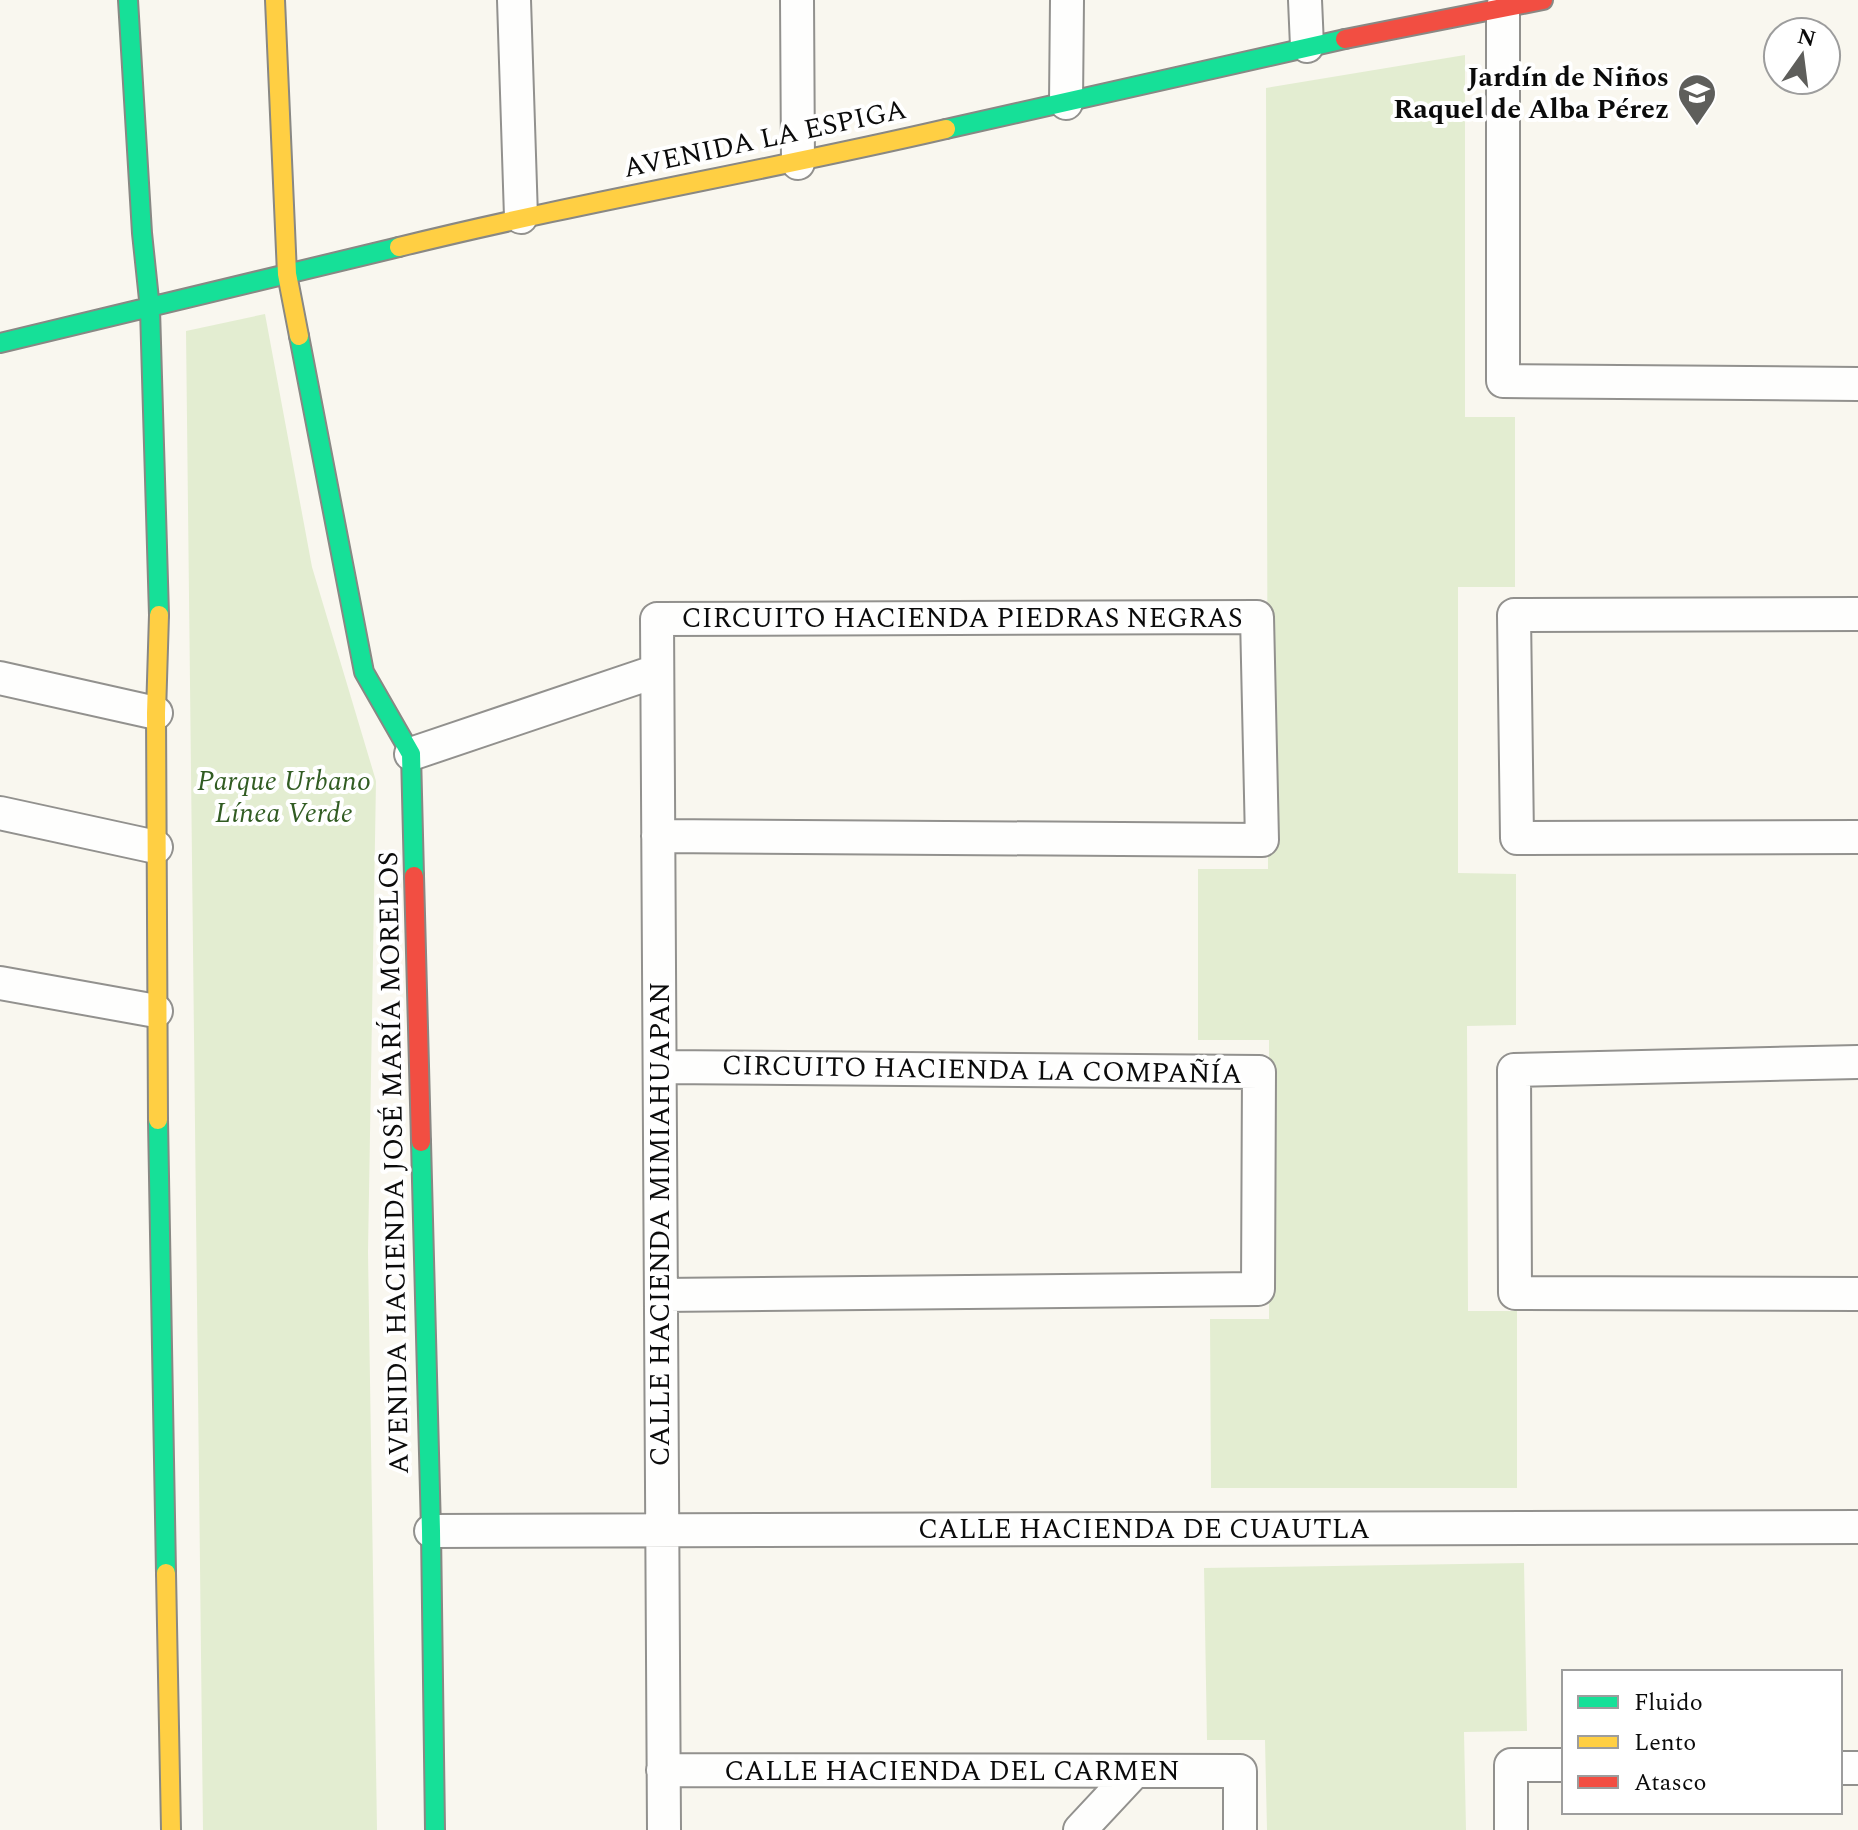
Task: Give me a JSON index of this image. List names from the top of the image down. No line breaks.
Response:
{"streets":{"main road":["AVENIDA LA ESPIGA","AVENIDA HACIENDA JOSÉ MARÍA MORELOS"],"street":["CIRCUITO HACIENDA PIEDRAS NEGRAS","CIRCUITO HACIENDA LA COMPAÑÍA","CALLE HACIENDA MIMIAHUAPAN","CALLE HACIENDA DE CUAUTLA","CALLE HACIENDA DEL CARMEN"]},"crossings":[["AVENIDA LA ESPIGA","AVENIDA HACIENDA JOSÉ MARÍA MORELOS"],["CIRCUITO HACIENDA PIEDRAS NEGRAS","CALLE HACIENDA MIMIAHUAPAN"],["CIRCUITO HACIENDA LA COMPAÑÍA","CALLE HACIENDA MIMIAHUAPAN"],["AVENIDA HACIENDA JOSÉ MARÍA MORELOS","CALLE HACIENDA DE CUAUTLA"],["CALLE HACIENDA MIMIAHUAPAN","CALLE HACIENDA DE CUAUTLA"],["CALLE HACIENDA MIMIAHUAPAN","CALLE HACIENDA DEL CARMEN"]],"parks":["Parque Urbano Línea Verde"],"places":{"school or university":["Jardín de Niños Raquel de Alba Pérez"]},"legend":["Fluido","Lento","Atasco"],"north":"top"}
